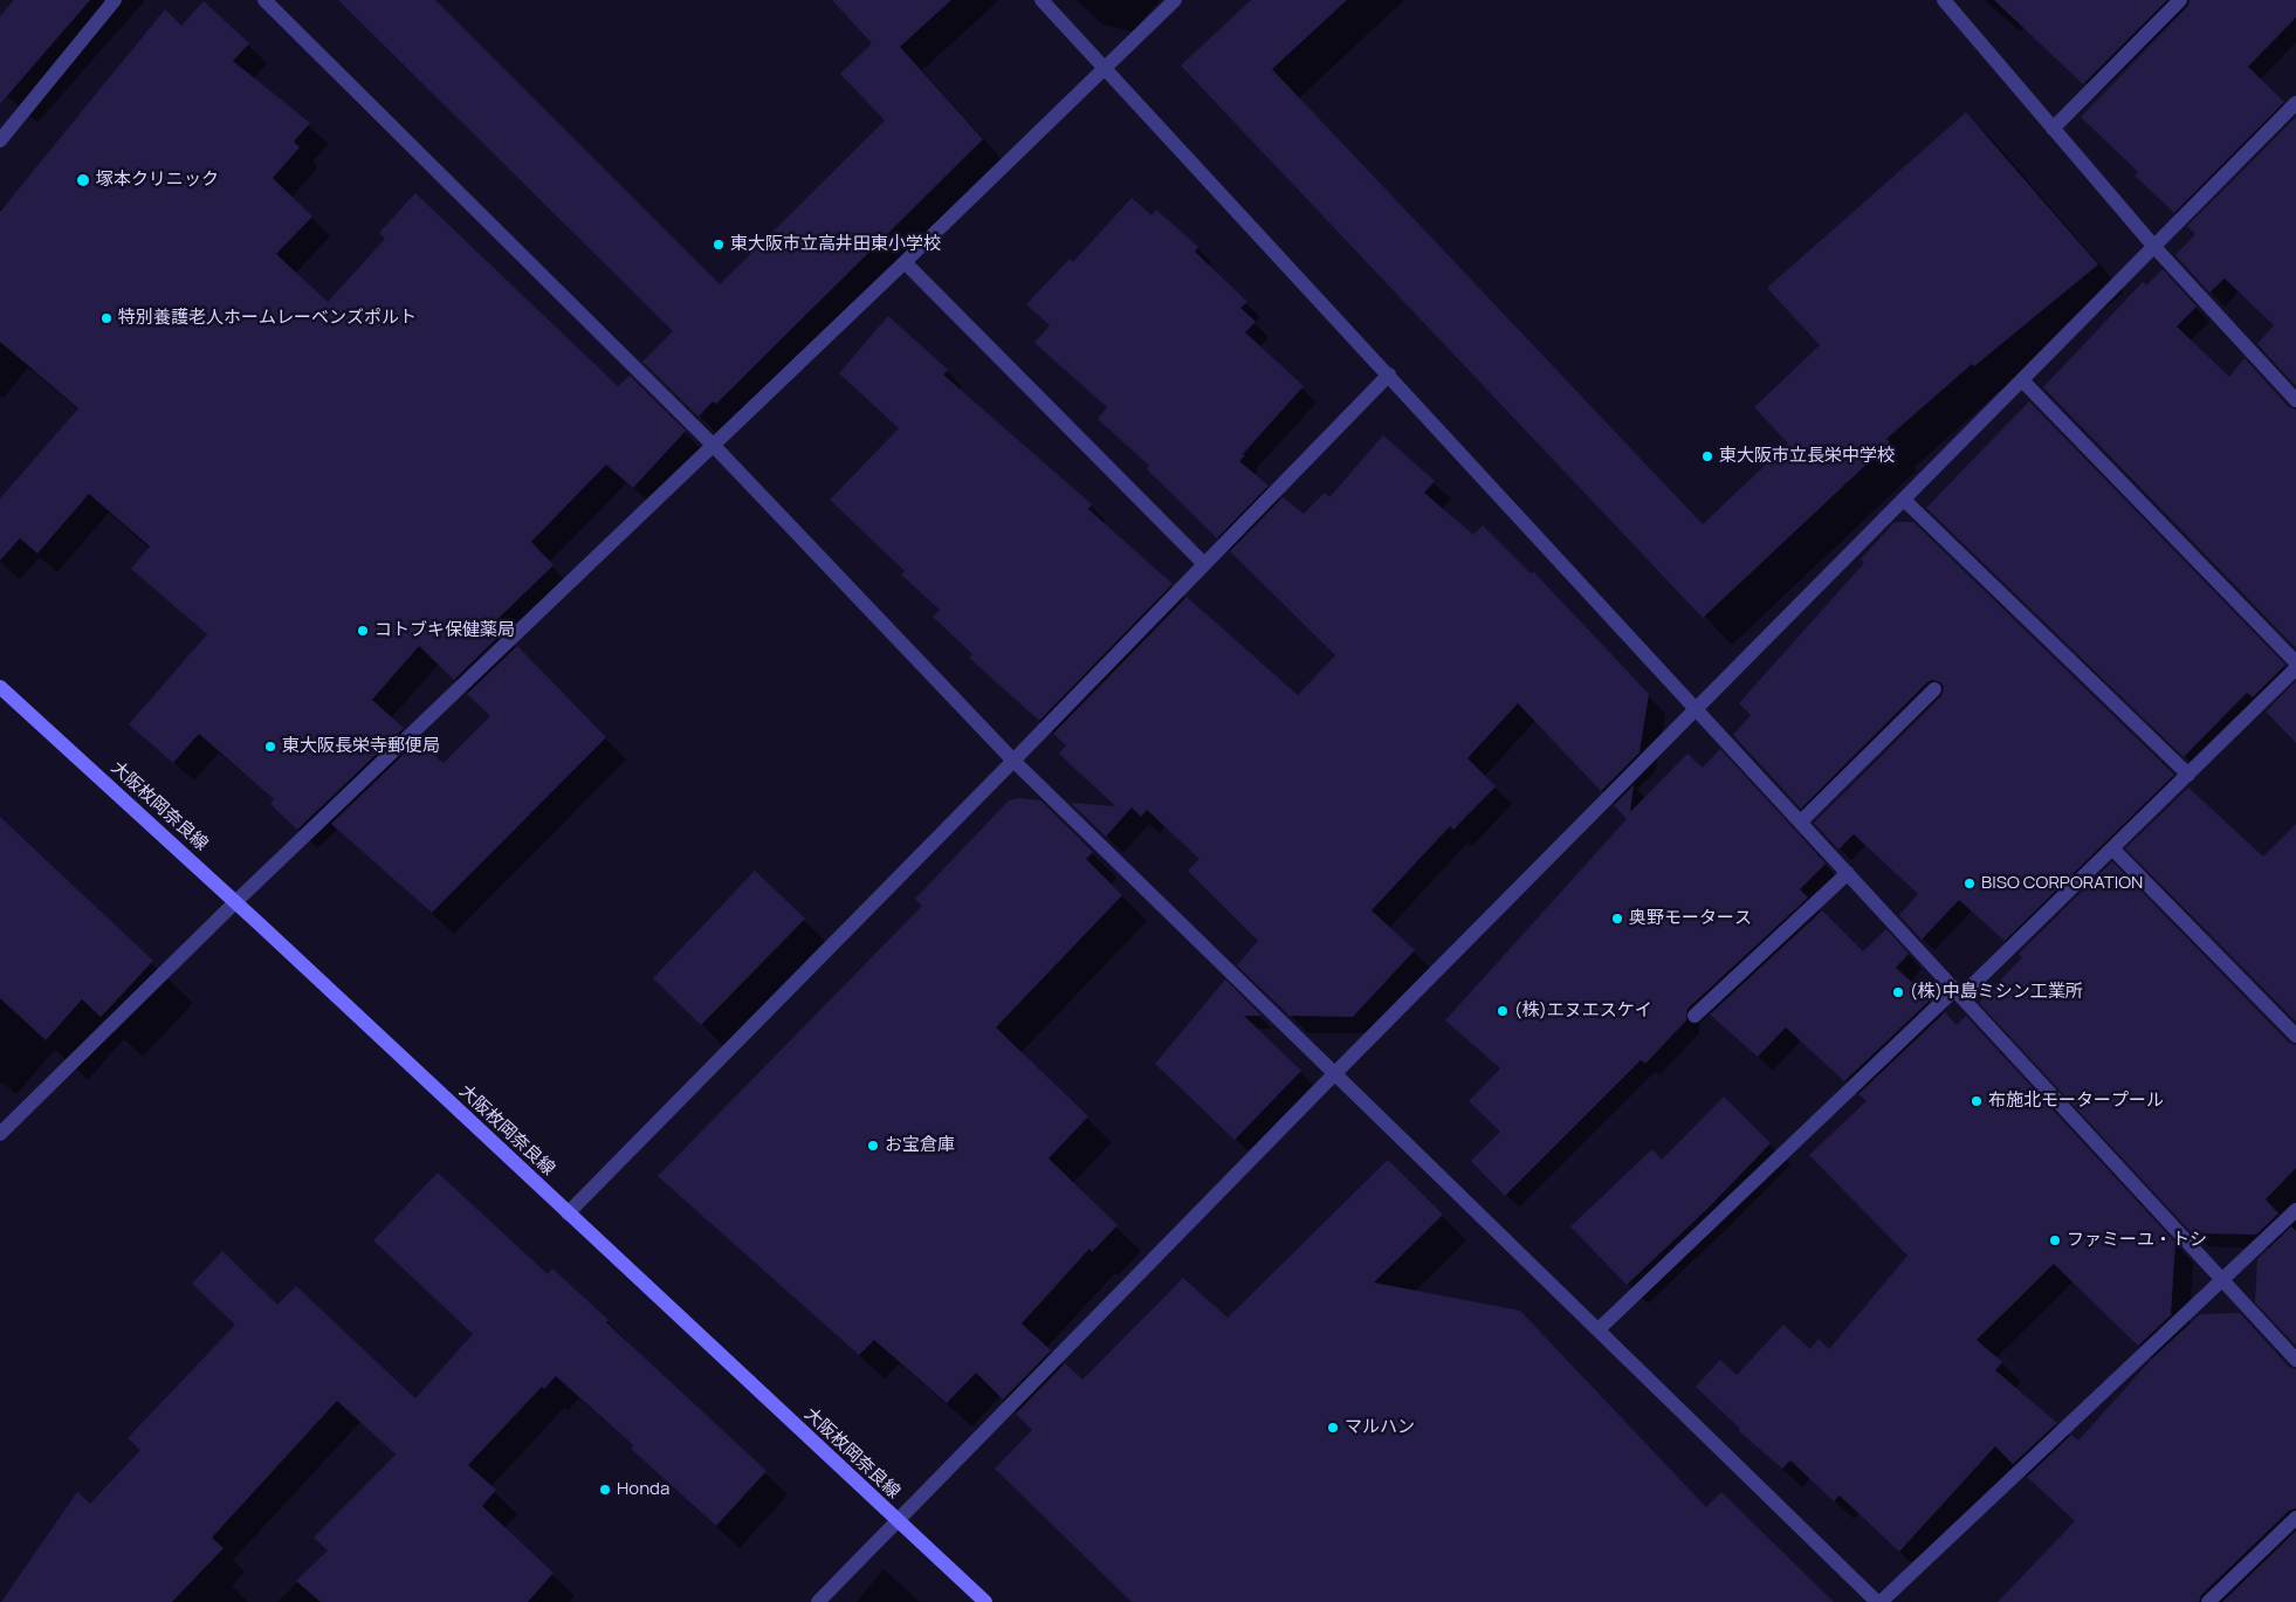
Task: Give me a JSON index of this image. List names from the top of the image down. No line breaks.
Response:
{"streets":{"main road":["大阪枚岡奈良線"]},"places":["塚本クリニック","東大阪市立高井田東小学校","特別養護老人ホームレーベンズポルト","東大阪市立長栄中学校","コトブキ保健薬局","東大阪長栄寺郵便局","BISO CORPORATION","奥野モータース","(株)中島ミシン工業所","(株)エヌエスケイ","布施北モータープール","お宝倉庫","ファミーユ・トシ","マルハン","Honda"]}
